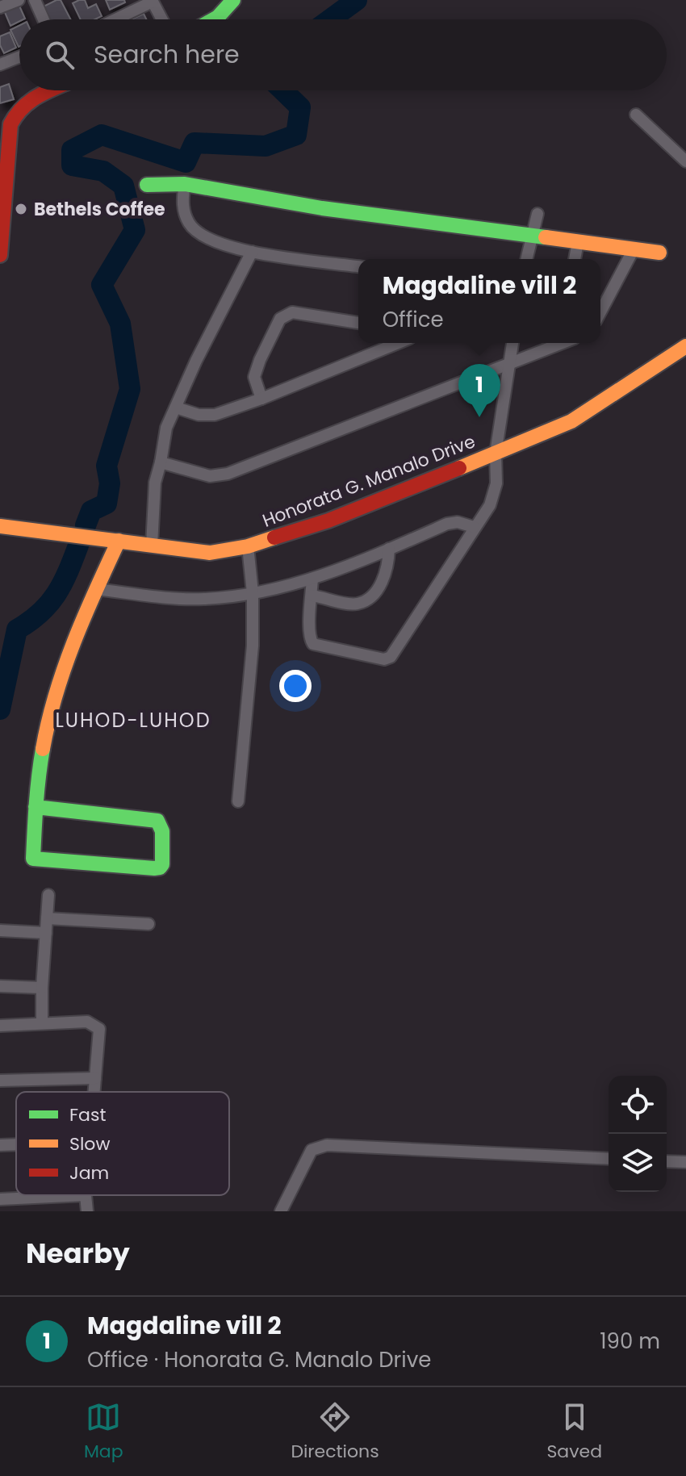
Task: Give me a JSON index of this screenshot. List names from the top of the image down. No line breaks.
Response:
{"streets":{"street":["Honorata G. Manalo Drive"]},"districts":["LUHOD-LUHOD"],"places":["Bethels Coffee"],"legend":["Fast","Slow","Jam"],"page":{"search":"Search here","popup":["Magdaline vill 2","Office"],"pins":"1","heading":"Nearby","list":[{"mark":"1","name":"Magdaline vill 2","note":"Office · Honorata G. Manalo Drive","value":"190 m"}],"nav":["Map","Directions","Saved"]}}
